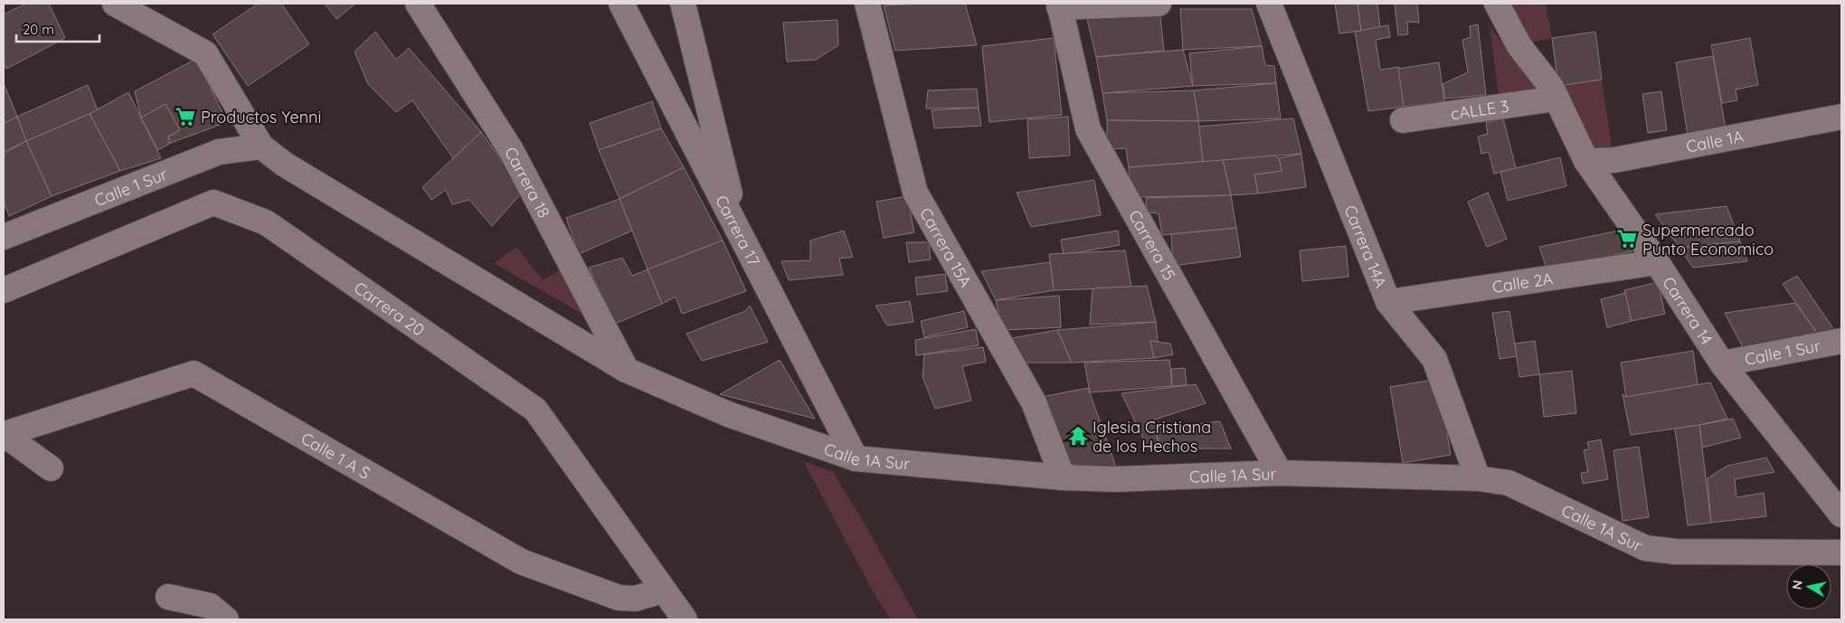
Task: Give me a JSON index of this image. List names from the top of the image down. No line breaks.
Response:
{"streets":{"street":["cALLE 3","Calle 1A","Carrera 18","Calle 1 Sur","Carrera 17","Carrera 15","Carrera 14A","Carrera 15A","Calle 2A","Carrera 20","Carrera 14","Calle 1A Sur","Calle 1 A S"]},"crossings":[["cALLE 3","Carrera 14"],["Calle 1A","Carrera 14"],["Carrera 18","Calle 1A Sur"],["Calle 1 Sur","Carrera 14"],["Carrera 17","Calle 1A Sur"],["Carrera 15","Calle 1A Sur"],["Carrera 14A","Calle 2A"],["Carrera 14A","Calle 1A Sur"],["Carrera 15A","Calle 1A Sur"],["Calle 2A","Carrera 14"],["Carrera 20","Calle 1 A S"]],"places":{"supermarket":["Productos Yenni","Supermercado Punto Economico"],"temple":["Iglesia Cristiana de los Hechos"]},"scale_bar":"20 m","north":"left"}
